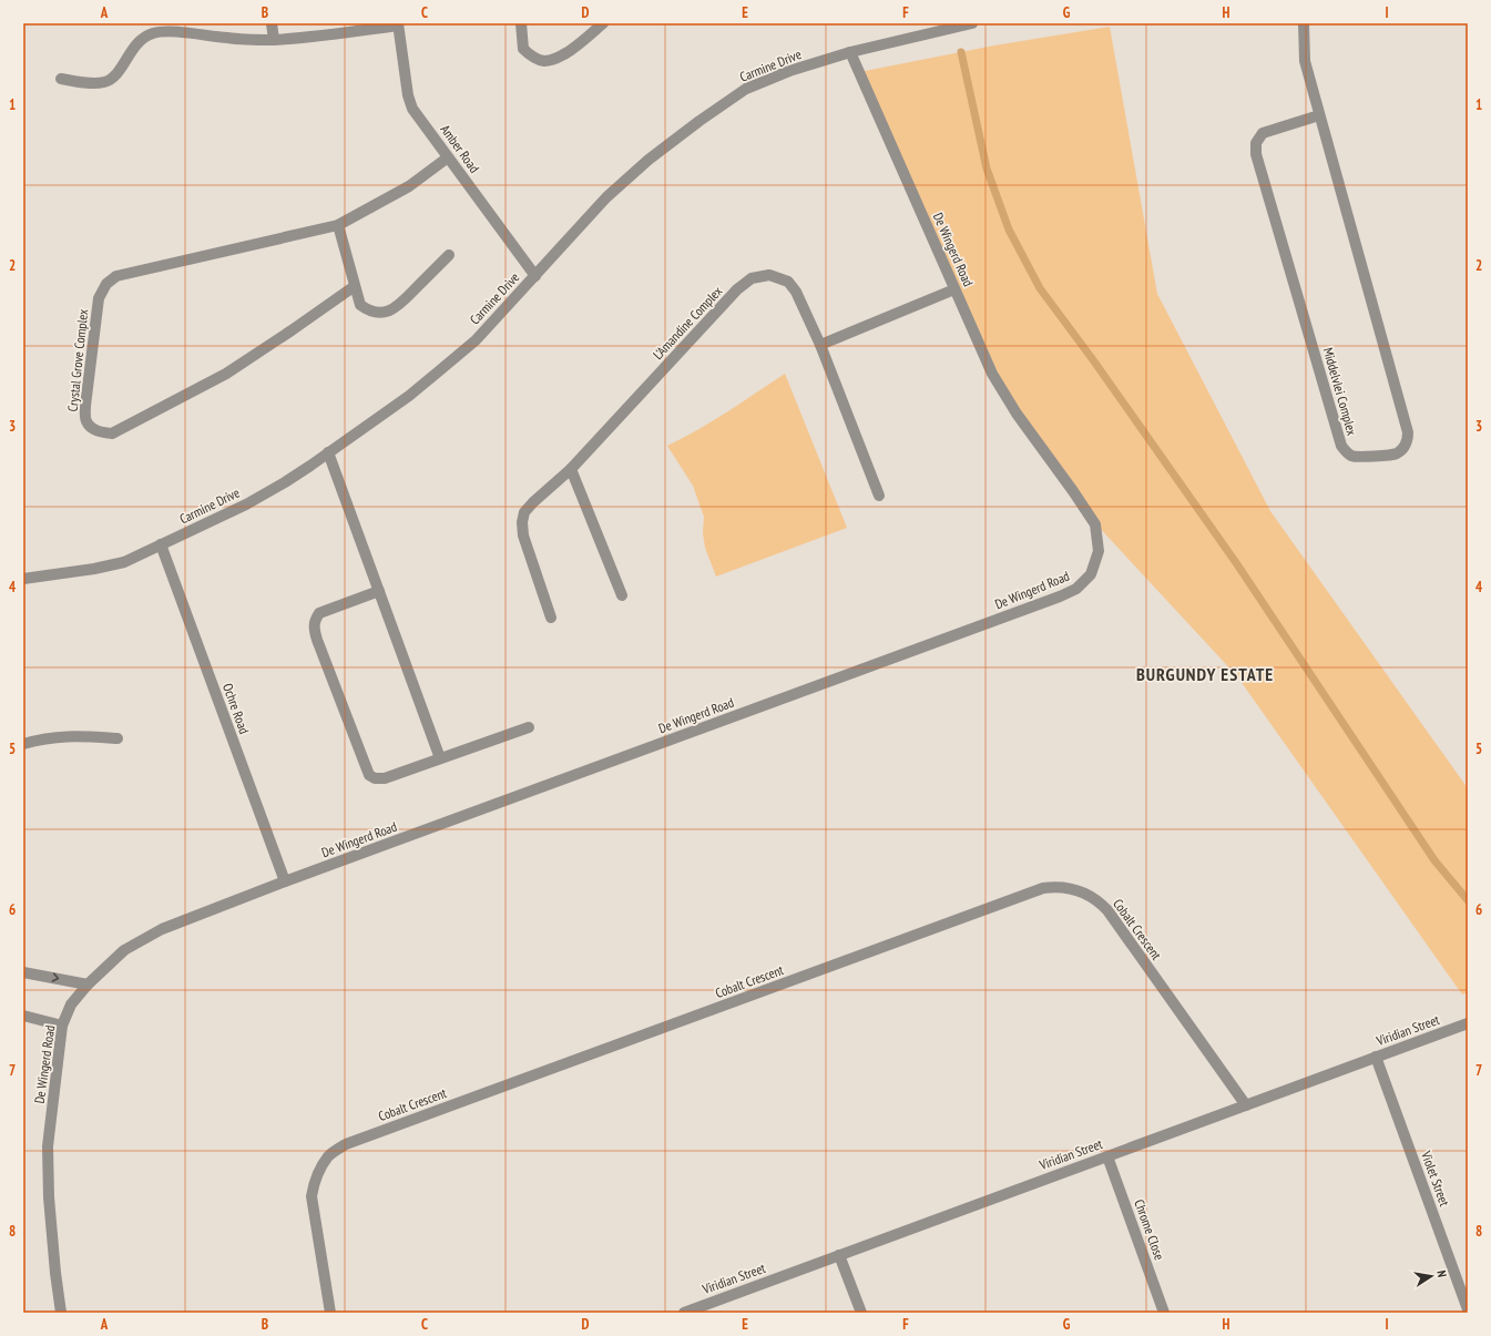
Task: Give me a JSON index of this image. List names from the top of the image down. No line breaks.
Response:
{"streets":{"street":["Carmine Drive","Amber Road","De Wingerd Road","L'Amandine Complex","Crystal Grove Complex","Middelvlei Complex","Ochre Road","Cobalt Crescent","Viridian Street","Violet Street","Chrome Close"]},"crossings":[["Carmine Drive","Amber Road"],["Carmine Drive","De Wingerd Road"],["Carmine Drive","Ochre Road"],["Amber Road","Crystal Grove Complex"],["De Wingerd Road","Ochre Road"],["Cobalt Crescent","Viridian Street"],["Viridian Street","Violet Street"],["Viridian Street","Chrome Close"]],"districts":["BURGUNDY ESTATE"],"north":"right","grid":{"columns":["A","B","C","D","E","F","G","H","I"],"rows":["1","2","3","4","5","6","7","8"]}}
